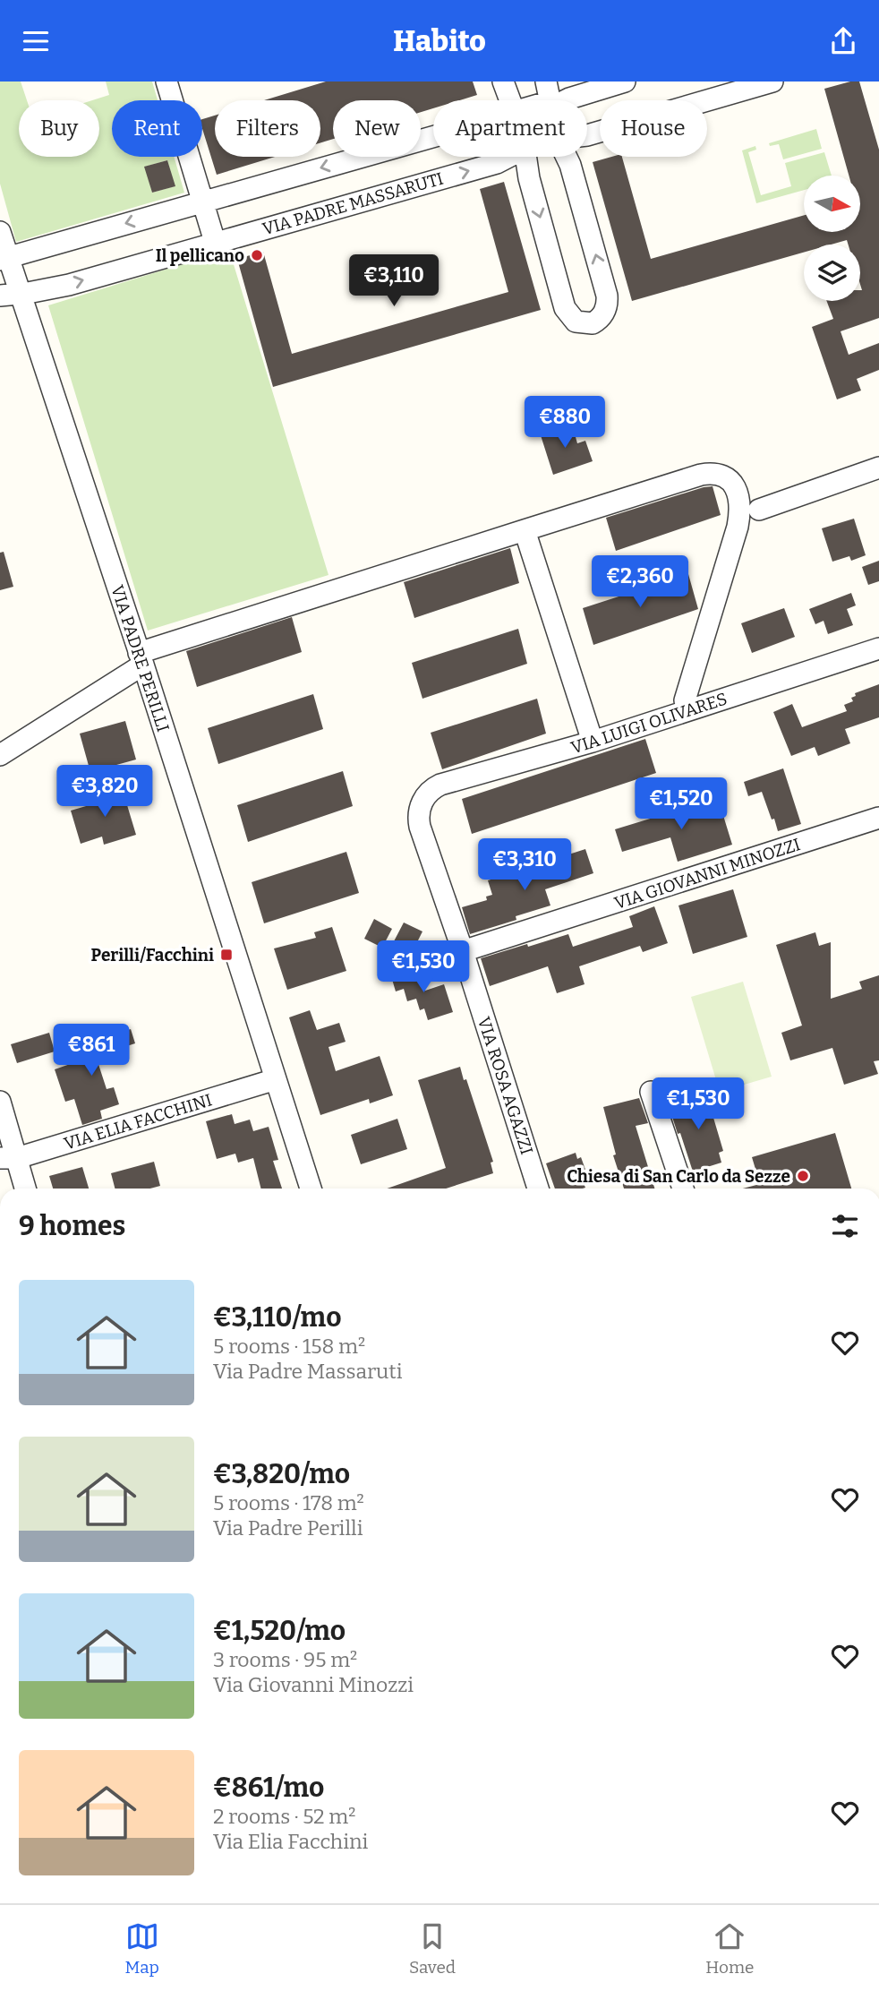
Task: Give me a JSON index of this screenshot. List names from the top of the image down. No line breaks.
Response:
{"streets":{"street":["VIA PADRE MASSARUTI","VIA PADRE PERILLI","VIA LUIGI OLIVARES","VIA GIOVANNI MINOZZI","VIA ROSA AGAZZI","VIA ELIA FACCHINI"]},"crossings":[["VIA PADRE MASSARUTI","VIA PADRE PERILLI"],["VIA PADRE PERILLI","VIA ELIA FACCHINI"],["VIA LUIGI OLIVARES","VIA ROSA AGAZZI"],["VIA GIOVANNI MINOZZI","VIA ROSA AGAZZI"]],"places":{"other":["Il pellicano","Chiesa di San Carlo da Sezze"],"transit":["Perilli/Facchini"]},"north":"right","page":{"header":"Habito","chip":["Buy","Rent","Filters","New","Apartment","House"],"price":["€3,110","€880","€2,360","€3,820","€1,520","€3,310","€1,530","€861","€1,530"],"heading":"9 homes","list":[{"name":"€3,110/mo","note":"5 rooms · 158 m² · Via Padre Massaruti"},{"name":"€3,820/mo","note":"5 rooms · 178 m² · Via Padre Perilli"},{"name":"€1,520/mo","note":"3 rooms · 95 m² · Via Giovanni Minozzi"},{"name":"€861/mo","note":"2 rooms · 52 m² · Via Elia Facchini"}],"tabs":["Map","Saved","Home"]}}
